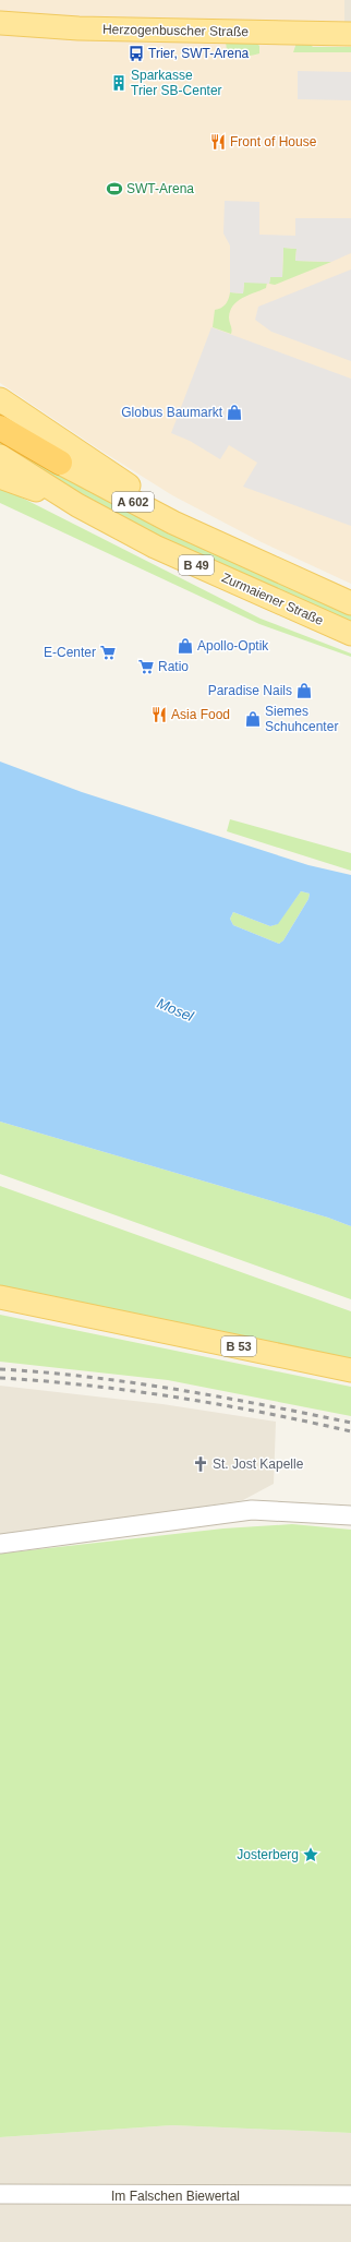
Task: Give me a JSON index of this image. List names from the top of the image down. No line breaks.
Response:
{"streets":{"highway":["A 602"],"main road":["Herzogenbuscher Straße","B 49","Zurmaiener Straße","B 53"],"street":["Im Falschen Biewertal"]},"crossings":[["A 602","B 49"]],"water":["Mosel"],"places":{"bus stop":["Trier, SWT-Arena"],"building":["Sparkasse Trier SB-Center"],"restaurant":["Front of House","Asia Food"],"sports":["SWT-Arena"],"shop":["Globus Baumarkt","Apollo-Optik","Paradise Nails","Siemes Schuhcenter"],"supermarket":["E-Center","Ratio"],"church":["St. Jost Kapelle"],"place":["Josterberg"]}}
